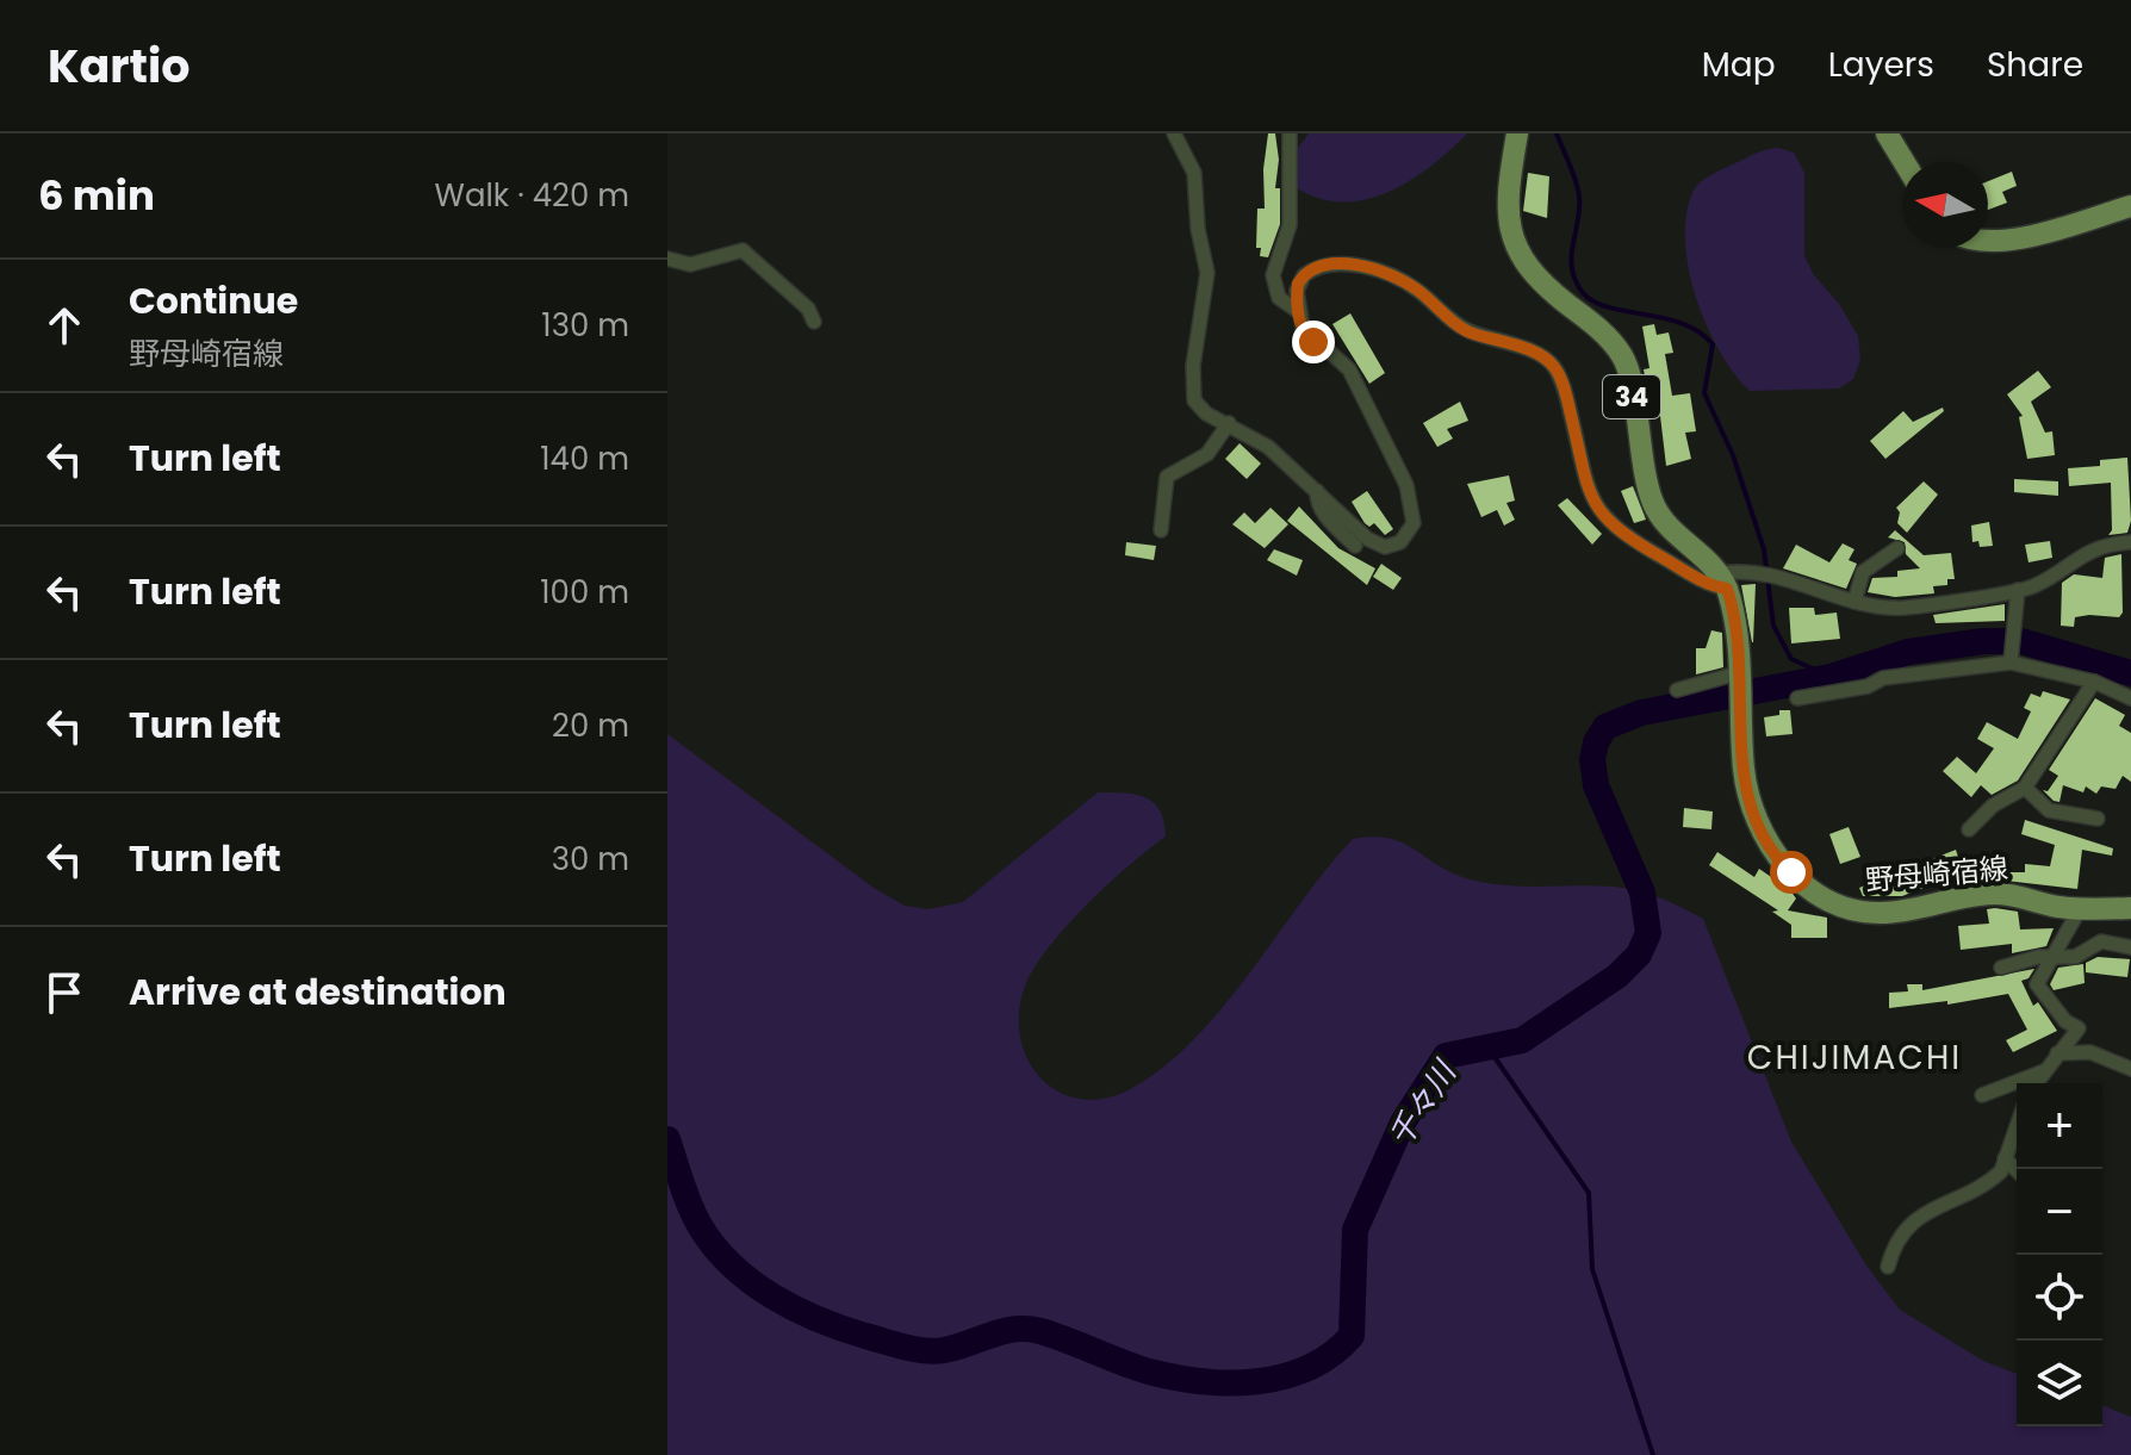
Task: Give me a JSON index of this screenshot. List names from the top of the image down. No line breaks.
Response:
{"streets":{"main road":["34","野母崎宿線"]},"crossings":[["34","野母崎宿線"]],"districts":["CHIJIMACHI"],"water":["千々川"],"north":"left","page":{"header":"Kartio","nav":["Map","Layers","Share"],"heading":["6 min","Walk · 420 m"],"list":[["Continue","野母崎宿線","130 m"],["Turn left","140 m"],["Turn left","100 m"],["Turn left","20 m"],["Turn left","30 m"],"Arrive at destination"],"map_buttons":["+","−"]}}
